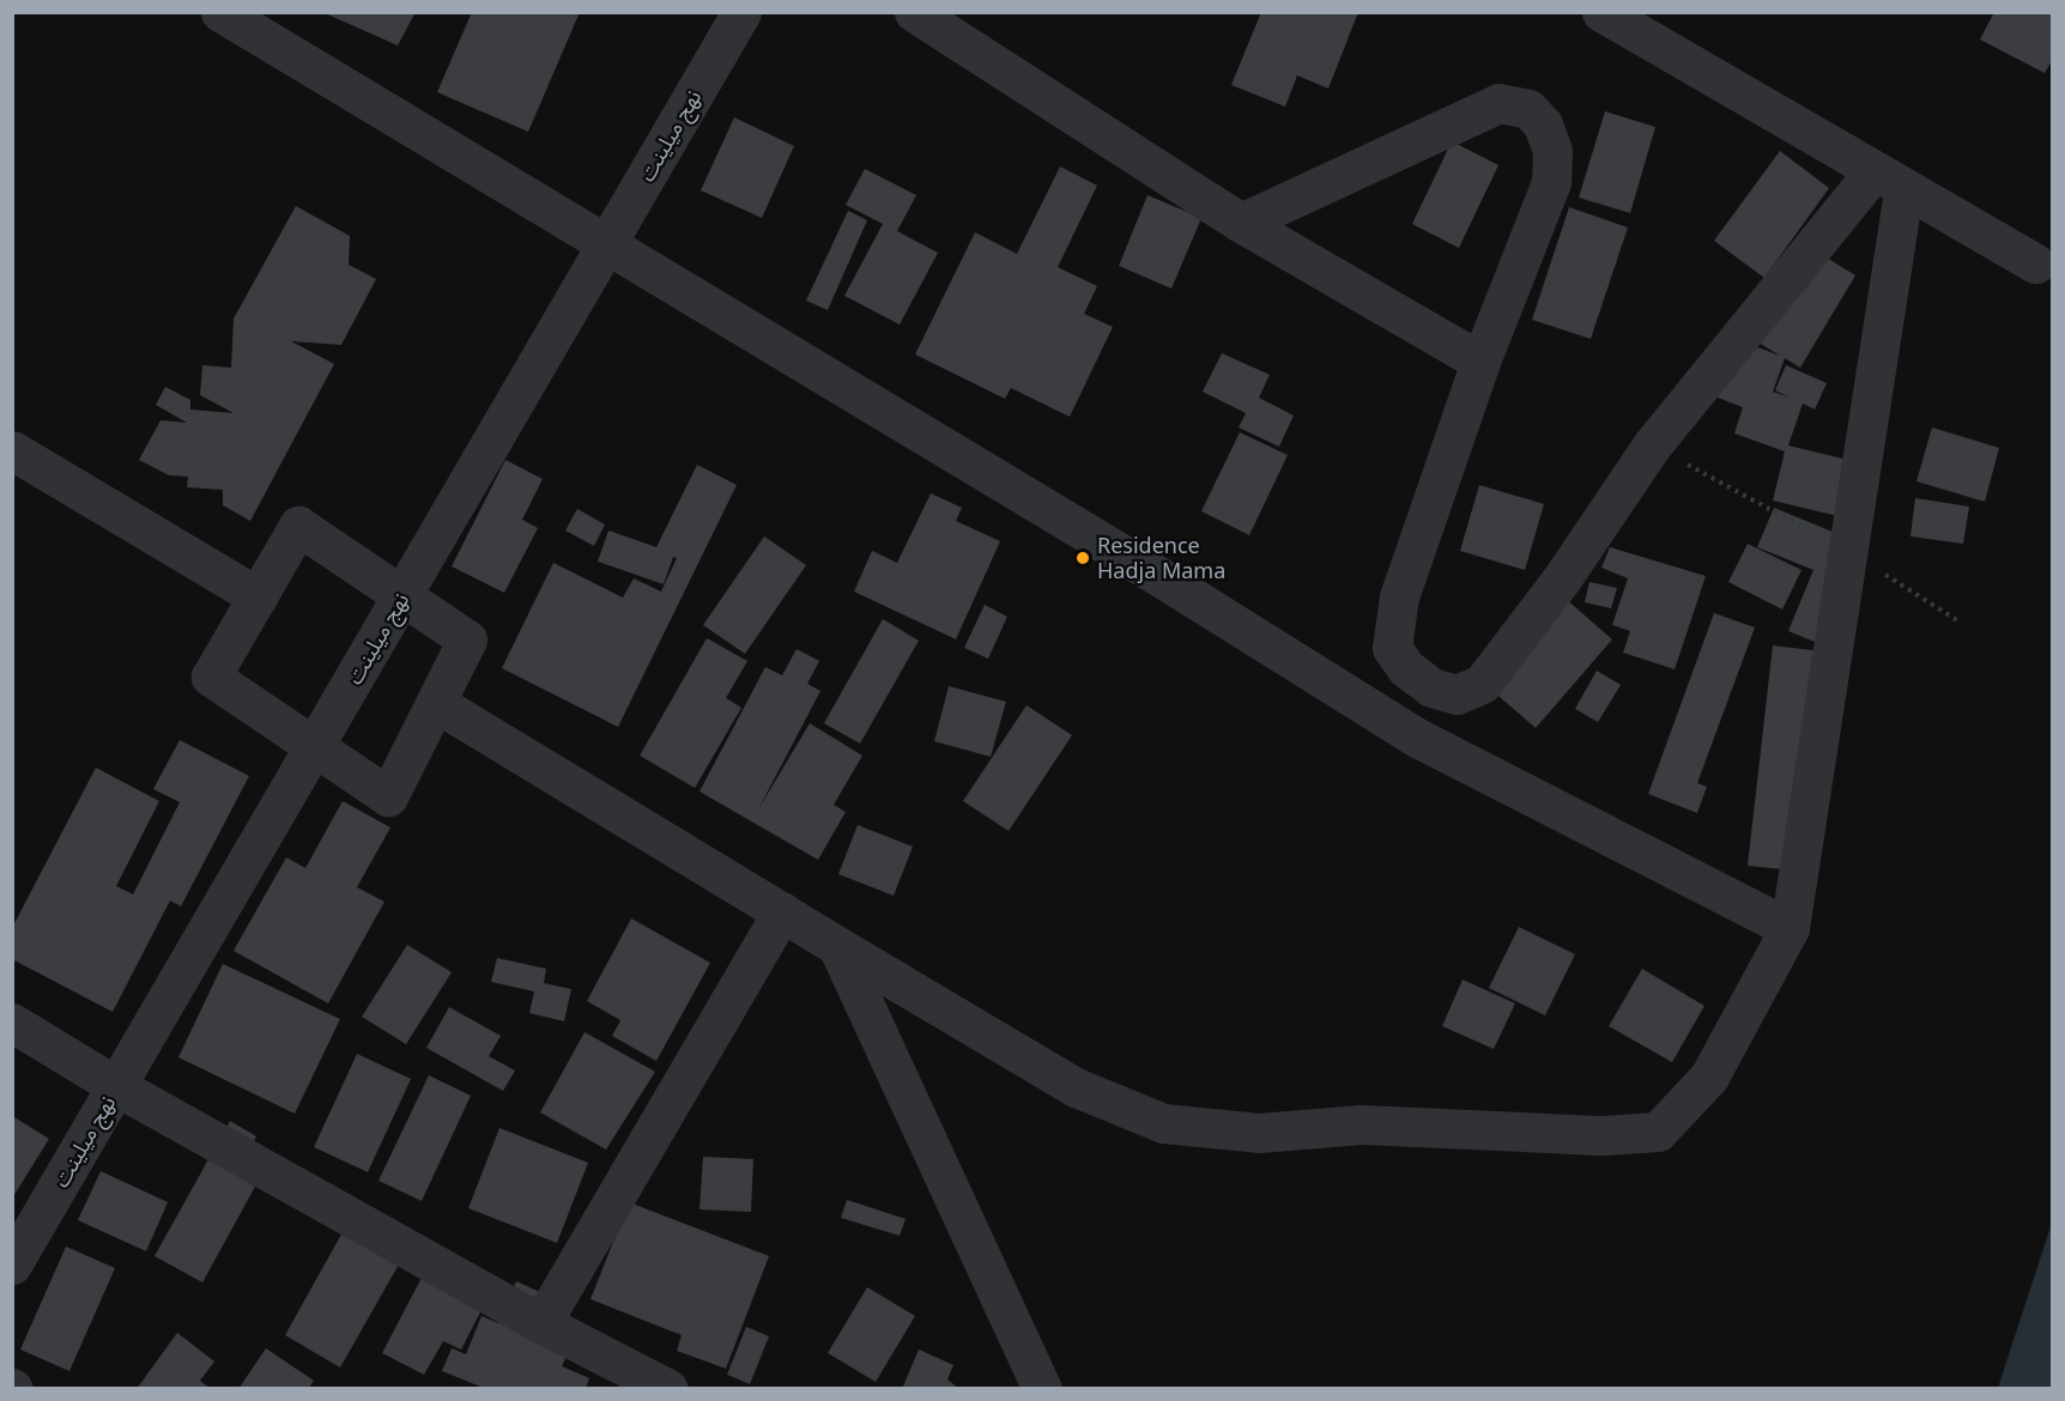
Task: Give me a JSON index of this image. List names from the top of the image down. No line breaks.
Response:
{"streets":{"street":["نهج ميلينت"]},"places":["Residence Hadja Mama"]}
